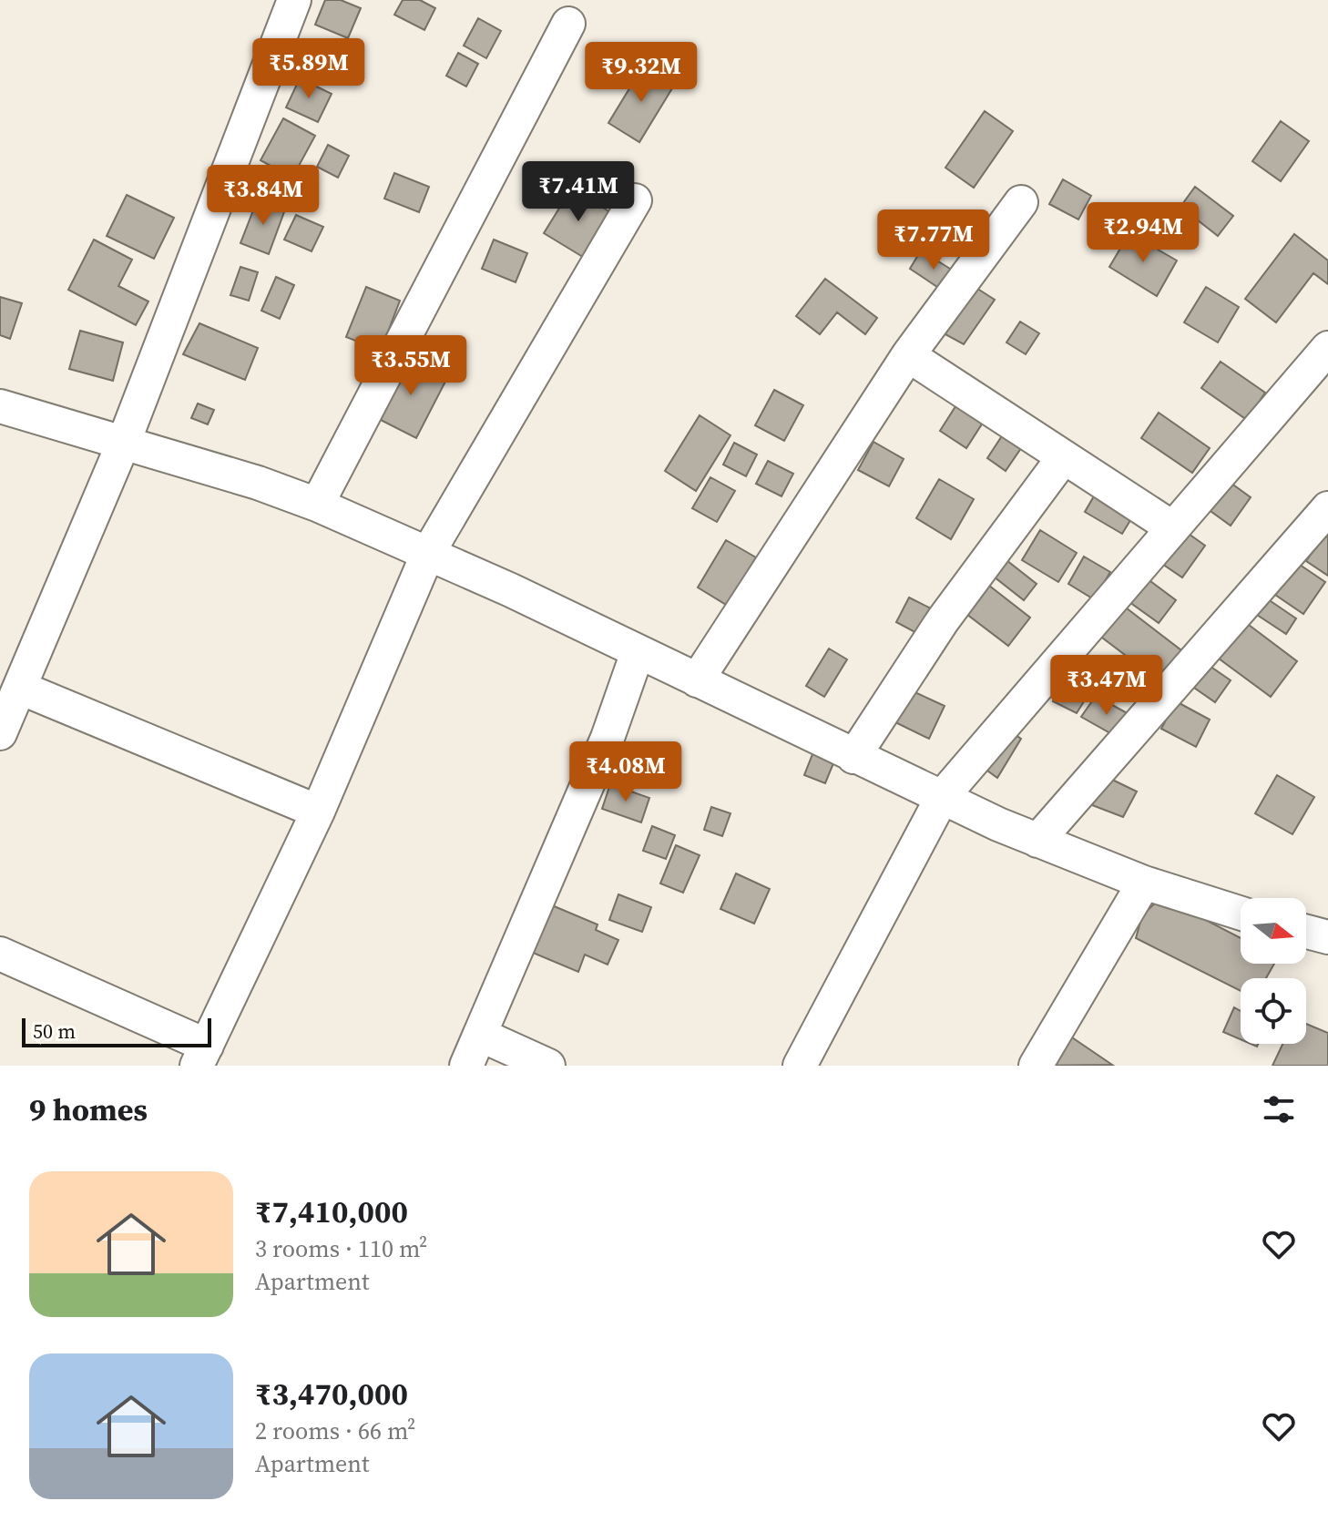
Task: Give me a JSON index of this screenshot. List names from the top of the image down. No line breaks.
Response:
{"scale_bar":"50 m","north":"right","page":{"price":["₹5.89M","₹9.32M","₹7.41M","₹3.84M","₹2.94M","₹7.77M","₹3.55M","₹3.47M","₹4.08M"],"scale":"50 m","heading":"9 homes","list":[{"name":"₹7,410,000","note":"3 rooms · 110 m² · Apartment"},{"name":"₹3,470,000","note":"2 rooms · 66 m² · Apartment"}]}}
